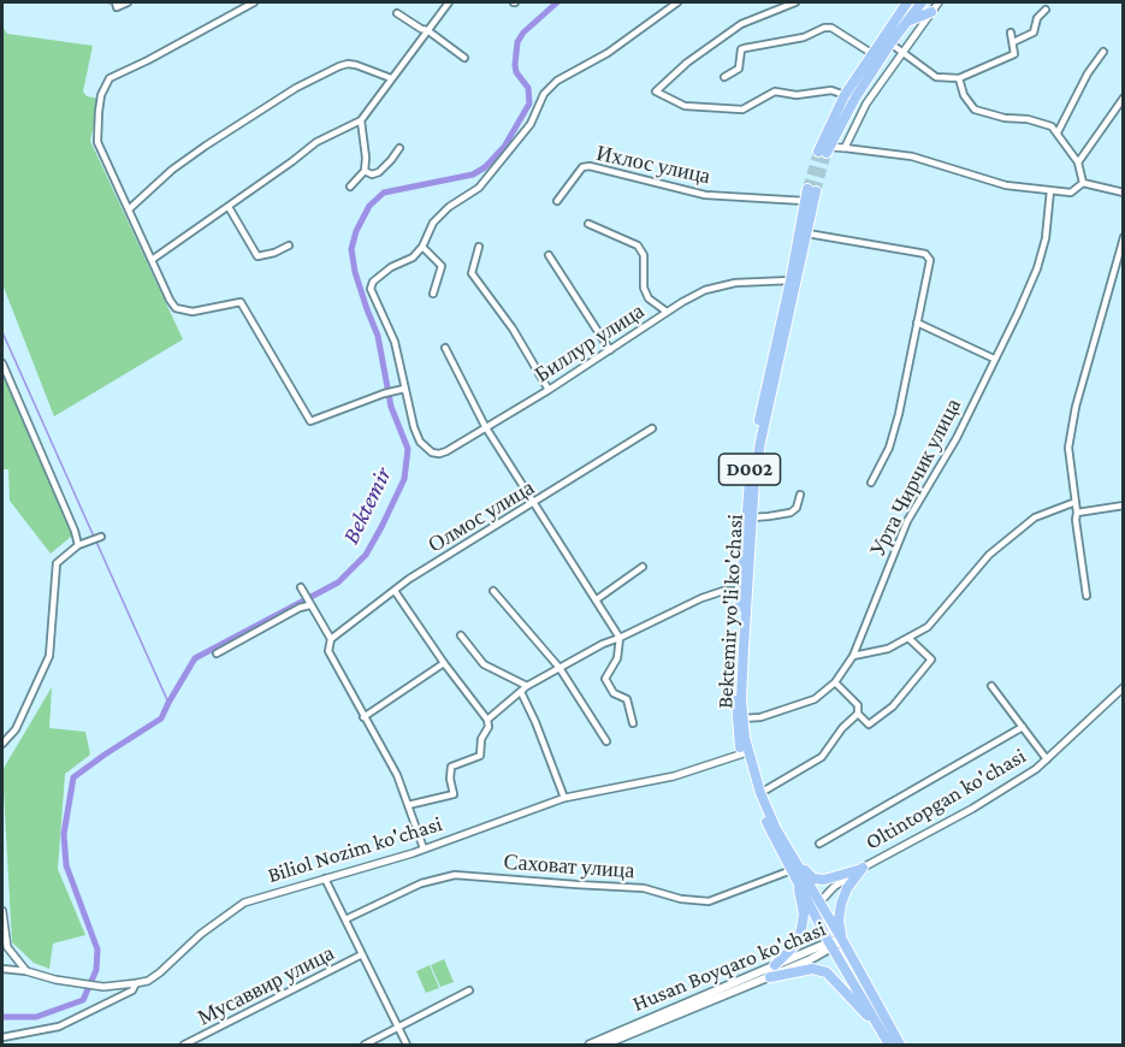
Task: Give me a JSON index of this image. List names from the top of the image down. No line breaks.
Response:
{"streets":{"highway":["D002","Bektemir yo'li ko'chasi"],"main road":["Husan Boyqaro ko'chasi"],"street":["Ихлос улица","Биллур улица","Урта Чирчик улица","Олмос улица","Oltintopgan ko'chasi","Biliol Nozim ko'chasi","Саховат улица","Мусаввир улица"]},"crossings":[["Ихлос улица","Bektemir yo'li ko'chasi"],["Биллур улица","Bektemir yo'li ko'chasi"],["Урта Чирчик улица","Bektemir yo'li ko'chasi"],["Bektemir yo'li ko'chasi","Oltintopgan ko'chasi"],["Bektemir yo'li ko'chasi","Biliol Nozim ko'chasi"],["Bektemir yo'li ko'chasi","Саховат улица"],["Bektemir yo'li ko'chasi","Husan Boyqaro ko'chasi"]],"water":["Bektemir"]}
